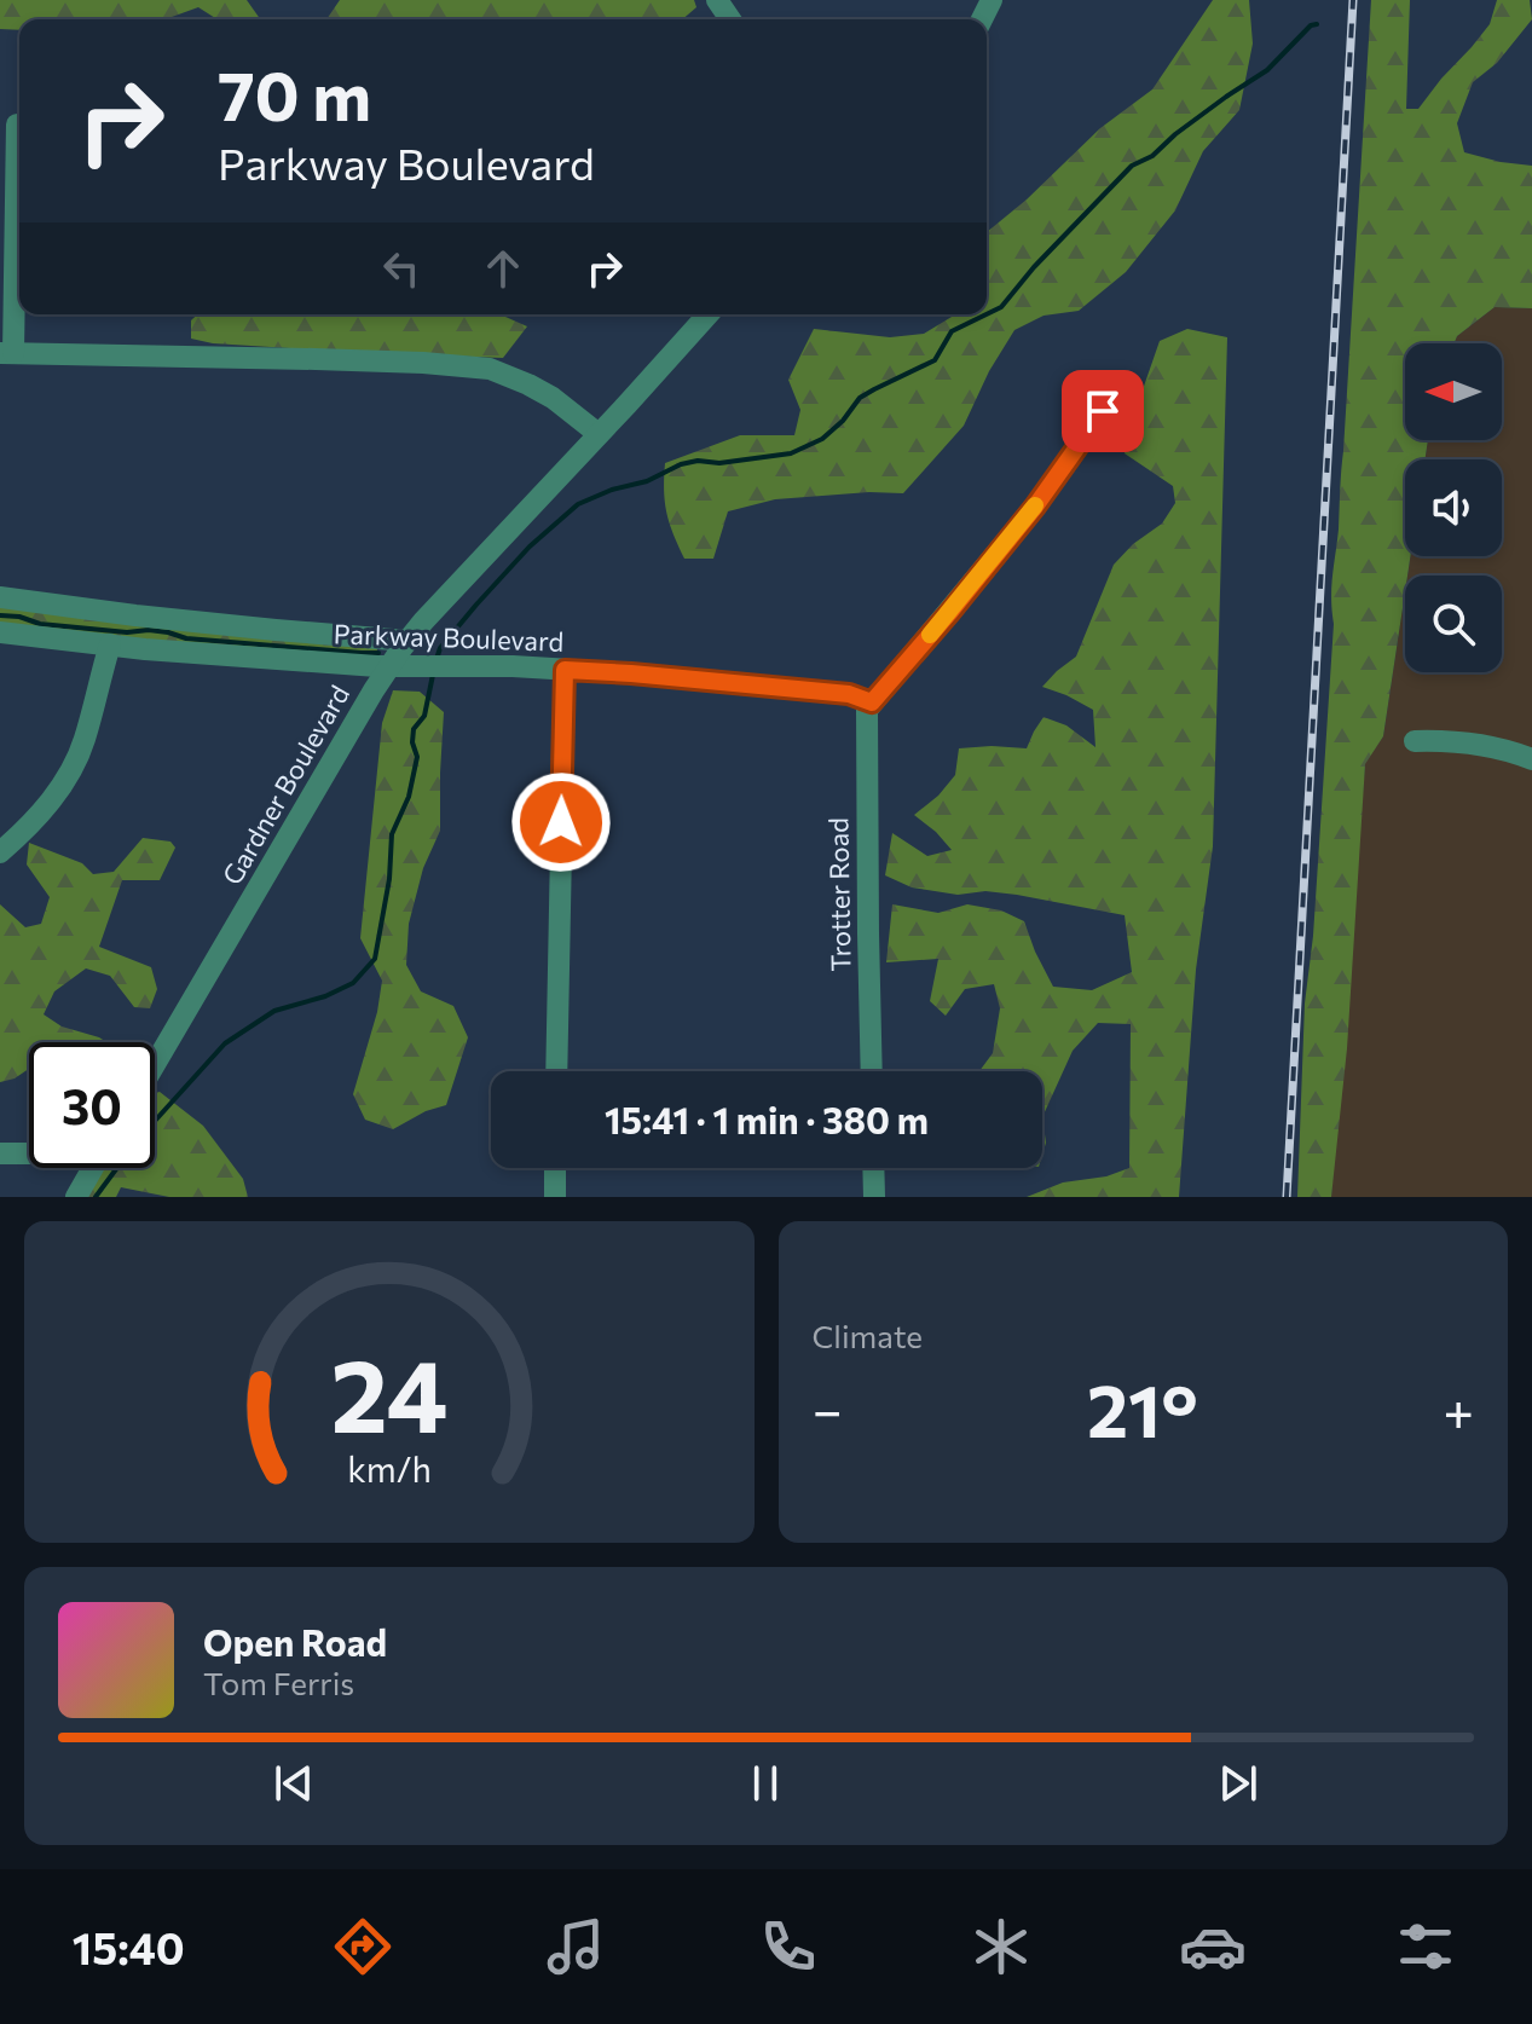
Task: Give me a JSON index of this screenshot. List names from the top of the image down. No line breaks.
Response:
{"streets":{"street":["Parkway Boulevard","Gardner Boulevard","Trotter Road"]},"crossings":[["Parkway Boulevard","Gardner Boulevard"],["Parkway Boulevard","Trotter Road"]],"north":"left","page":{"turn":["70 m","Parkway Boulevard"],"limit":"30","trip":"15:41 · 1 min · 380 m","tile":"Climate","heat":["−","21°","+"],"song":["Open Road","Tom Ferris"],"tabs":"15:40","gauge":["24","km/h"]}}
